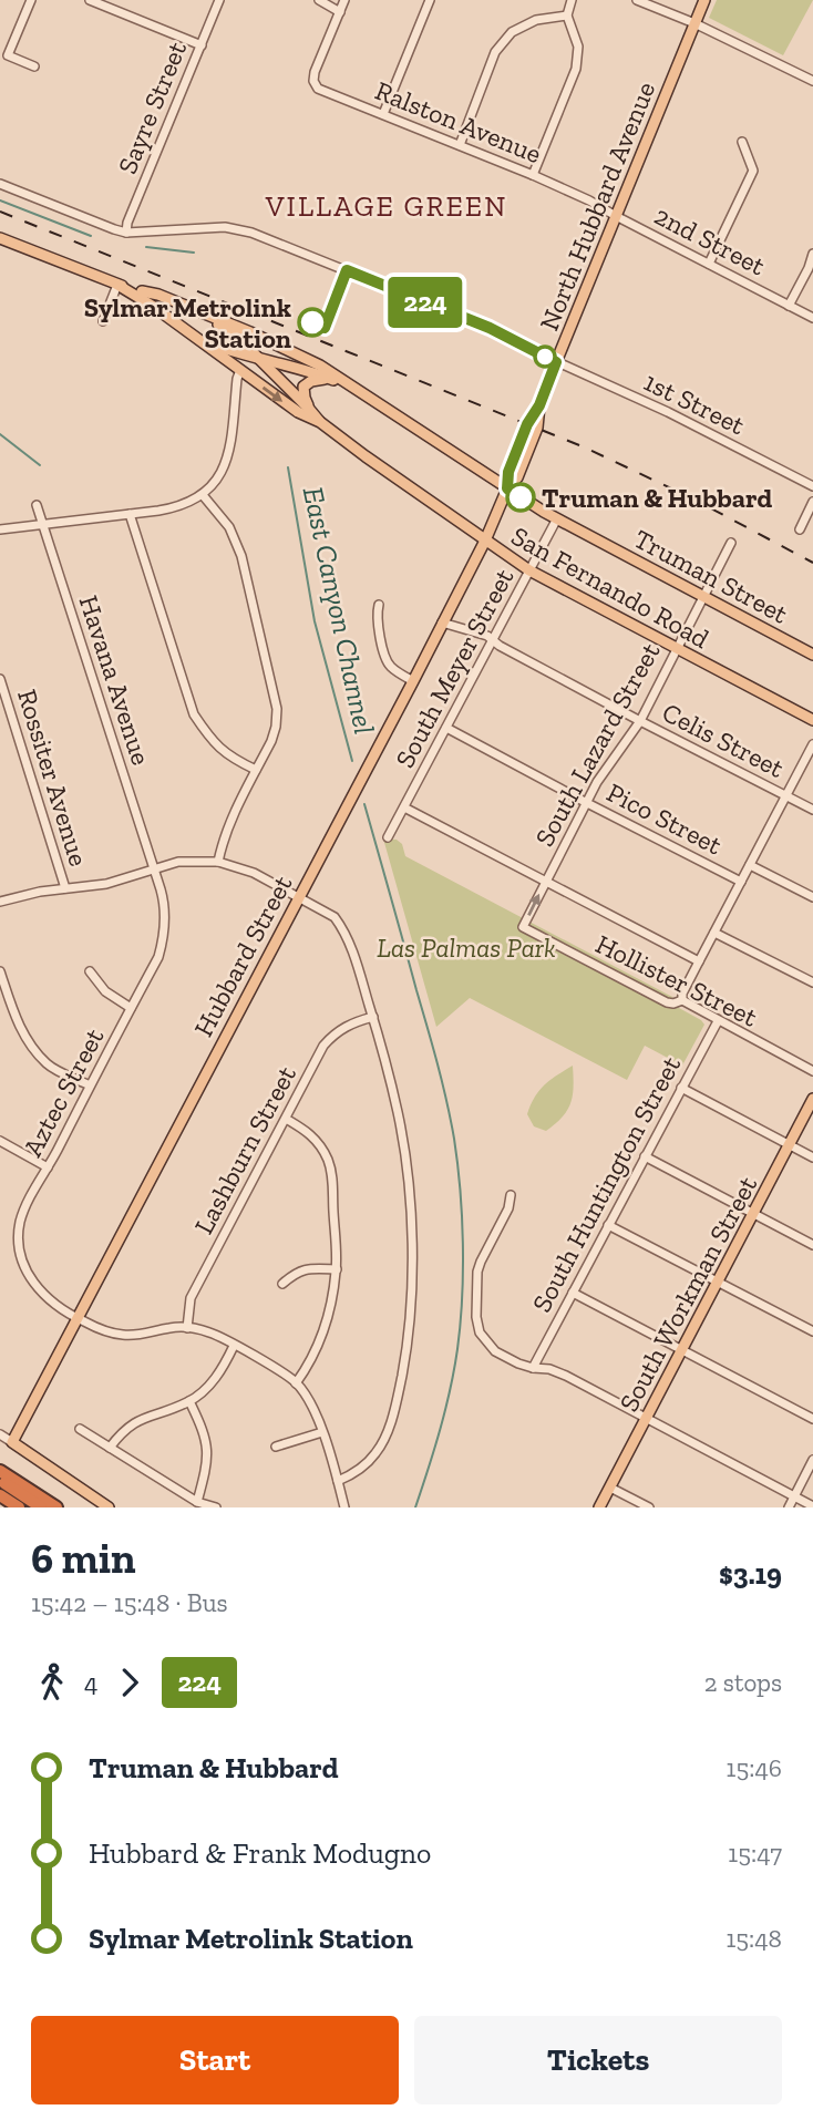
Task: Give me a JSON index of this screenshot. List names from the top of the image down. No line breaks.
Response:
{"streets":{"main road":["North Hubbard Avenue","Truman Street","San Fernando Road","Hubbard Street","South Workman Street"],"street":["Sayre Street","Ralston Avenue","2nd Street","1st Street","South Meyer Street","Havana Avenue","Celis Street","South Lazard Street","Rossiter Avenue","Pico Street","Hollister Street","Aztec Street","Lashburn Street","South Huntington Street"]},"crossings":[["Sayre Street","1st Street"],["Ralston Avenue","2nd Street"],["North Hubbard Avenue","2nd Street"],["North Hubbard Avenue","1st Street"],["North Hubbard Avenue","Hubbard Street"],["Truman Street","San Fernando Road"],["Truman Street","South Meyer Street"],["Truman Street","South Lazard Street"],["Truman Street","Hubbard Street"],["San Fernando Road","South Meyer Street"],["San Fernando Road","South Lazard Street"],["San Fernando Road","Hubbard Street"],["South Meyer Street","Celis Street"],["South Meyer Street","Pico Street"],["Havana Avenue","Aztec Street"],["Celis Street","South Lazard Street"],["Celis Street","Hubbard Street"],["South Lazard Street","Pico Street"],["South Lazard Street","Hollister Street"],["Hubbard Street","Aztec Street"],["Hollister Street","South Huntington Street"],["Aztec Street","Lashburn Street"]],"districts":["VILLAGE GREEN"],"water":["East Canyon Channel"],"parks":["Las Palmas Park"],"places":["Sylmar Metrolink Station","Truman & Hubbard"],"lines":["bus line 224"],"page":{"on_map":"224","heading":["6 min","15:42 – 15:48 · Bus","$3.19"],"legs":["4","224","2 stops"],"list":[{"name":"Truman & Hubbard","value":"15:46"},{"name":"Hubbard & Frank Modugno","value":"15:47"},{"name":"Sylmar Metrolink Station","value":"15:48"}],"buttons":["Start","Tickets"]}}
